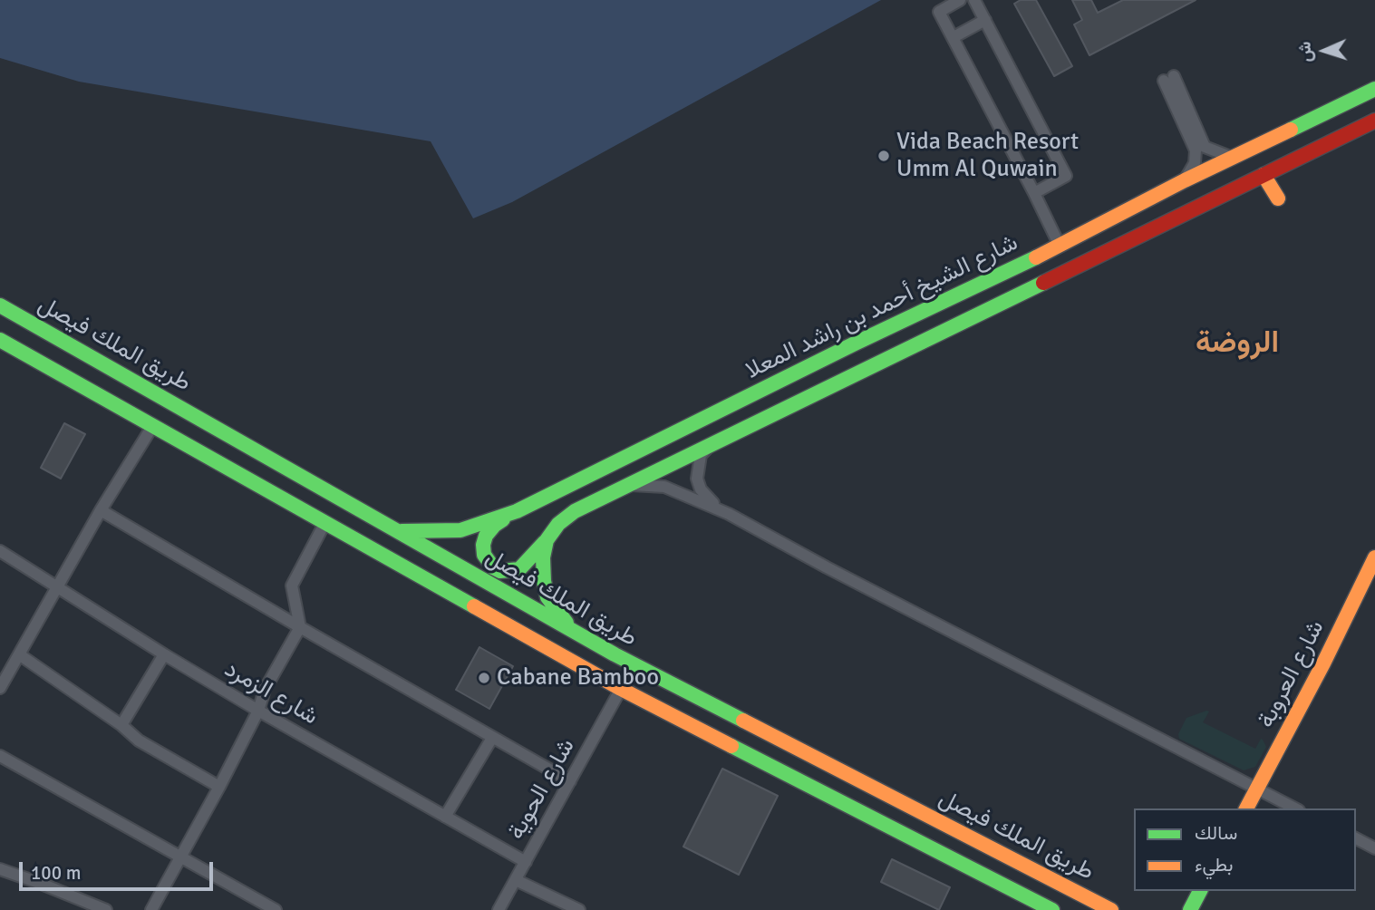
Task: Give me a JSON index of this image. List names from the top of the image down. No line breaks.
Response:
{"streets":{"main road":["شارع الشيخ أحمد بن راشد المعلا","طريق الملك فيصل","شارع العروبة"],"street":["شارع الزمرد","شارع الحوية"]},"crossings":[["شارع الشيخ أحمد بن راشد المعلا","طريق الملك فيصل"],["طريق الملك فيصل","شارع الحوية"],["شارع الزمرد","شارع الحوية"]],"districts":["الروضة"],"places":["Vida Beach Resort Umm Al Quwain","Cabane Bamboo"],"legend":["سالك","بطيء"],"scale_bar":"100 m","north":"left"}
